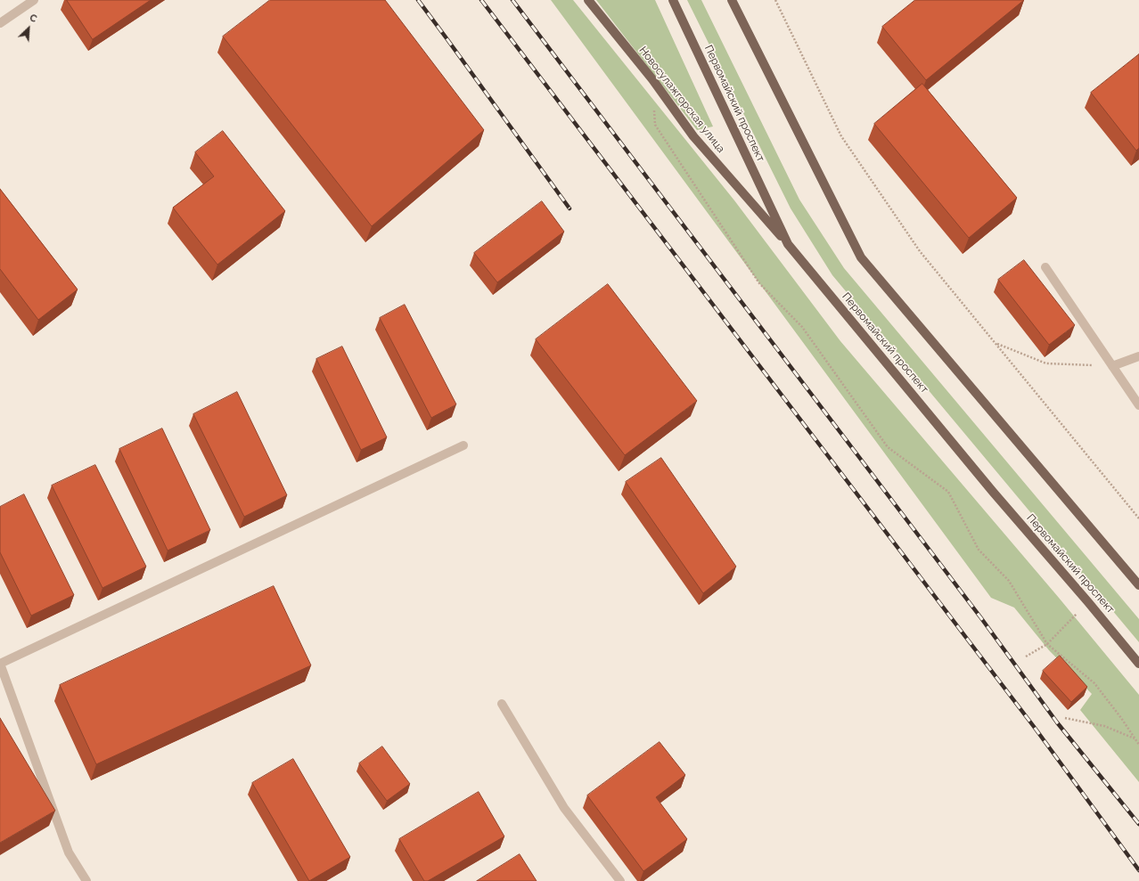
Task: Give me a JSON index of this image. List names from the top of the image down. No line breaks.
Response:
{"streets":{"main road":["Новосулажгорская улица","Первомайский проспект"]},"crossings":[["Новосулажгорская улица","Первомайский проспект"]],"north":"top right"}
